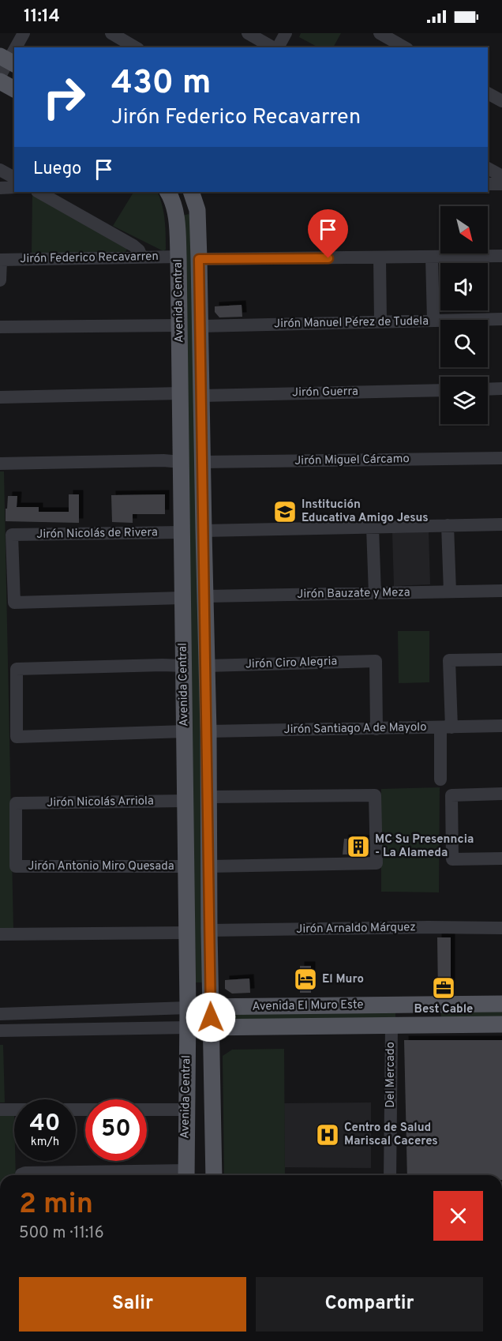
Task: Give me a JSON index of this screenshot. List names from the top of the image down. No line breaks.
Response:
{"streets":{"main road":["Avenida Central","Avenida El Muro Este"],"street":["Jirón Federico Recavarren","Jirón Manuel Pérez de Tudela","Jirón Guerra","Jirón Miguel Cárcamo","Jirón Nicolás de Rivera","Jirón Bauzate y Meza","Jirón Ciro Alegria","Jirón Santiago A de Mayolo","Jirón Nicolás Arriola","Jirón Antonio Miro Quesada","Jirón Arnaldo Márquez","Del Mercado"]},"crossings":[["Jirón Federico Recavarren","Avenida Central"],["Avenida Central","Jirón Manuel Pérez de Tudela"],["Avenida Central","Jirón Guerra"],["Avenida Central","Jirón Miguel Cárcamo"],["Avenida Central","Jirón Nicolás de Rivera"],["Avenida Central","Jirón Bauzate y Meza"],["Avenida Central","Jirón Ciro Alegria"],["Avenida Central","Jirón Santiago A de Mayolo"],["Avenida Central","Jirón Nicolás Arriola"],["Avenida Central","Jirón Antonio Miro Quesada"],["Avenida Central","Jirón Arnaldo Márquez"],["Avenida Central","Avenida El Muro Este"],["Jirón Ciro Alegria","Jirón Santiago A de Mayolo"],["Jirón Nicolás Arriola","Jirón Antonio Miro Quesada"],["Avenida El Muro Este","Del Mercado"]],"places":{"school or university":["Institución Educativa Amigo Jesus"],"building":["MC Su Presenncia - La Alameda"],"hotel":["El Muro"],"office":["Best Cable"],"hospital":["Centro de Salud Mariscal Caceres"]},"north":"bottom right","page":{"status":"11:14","turn":["430 m","Jirón Federico Recavarren"],"then":"Luego","speed":"40 km/h","limit":"50","heading":["2 min","500 m · 11:16"],"buttons":["Salir","Compartir"]}}
